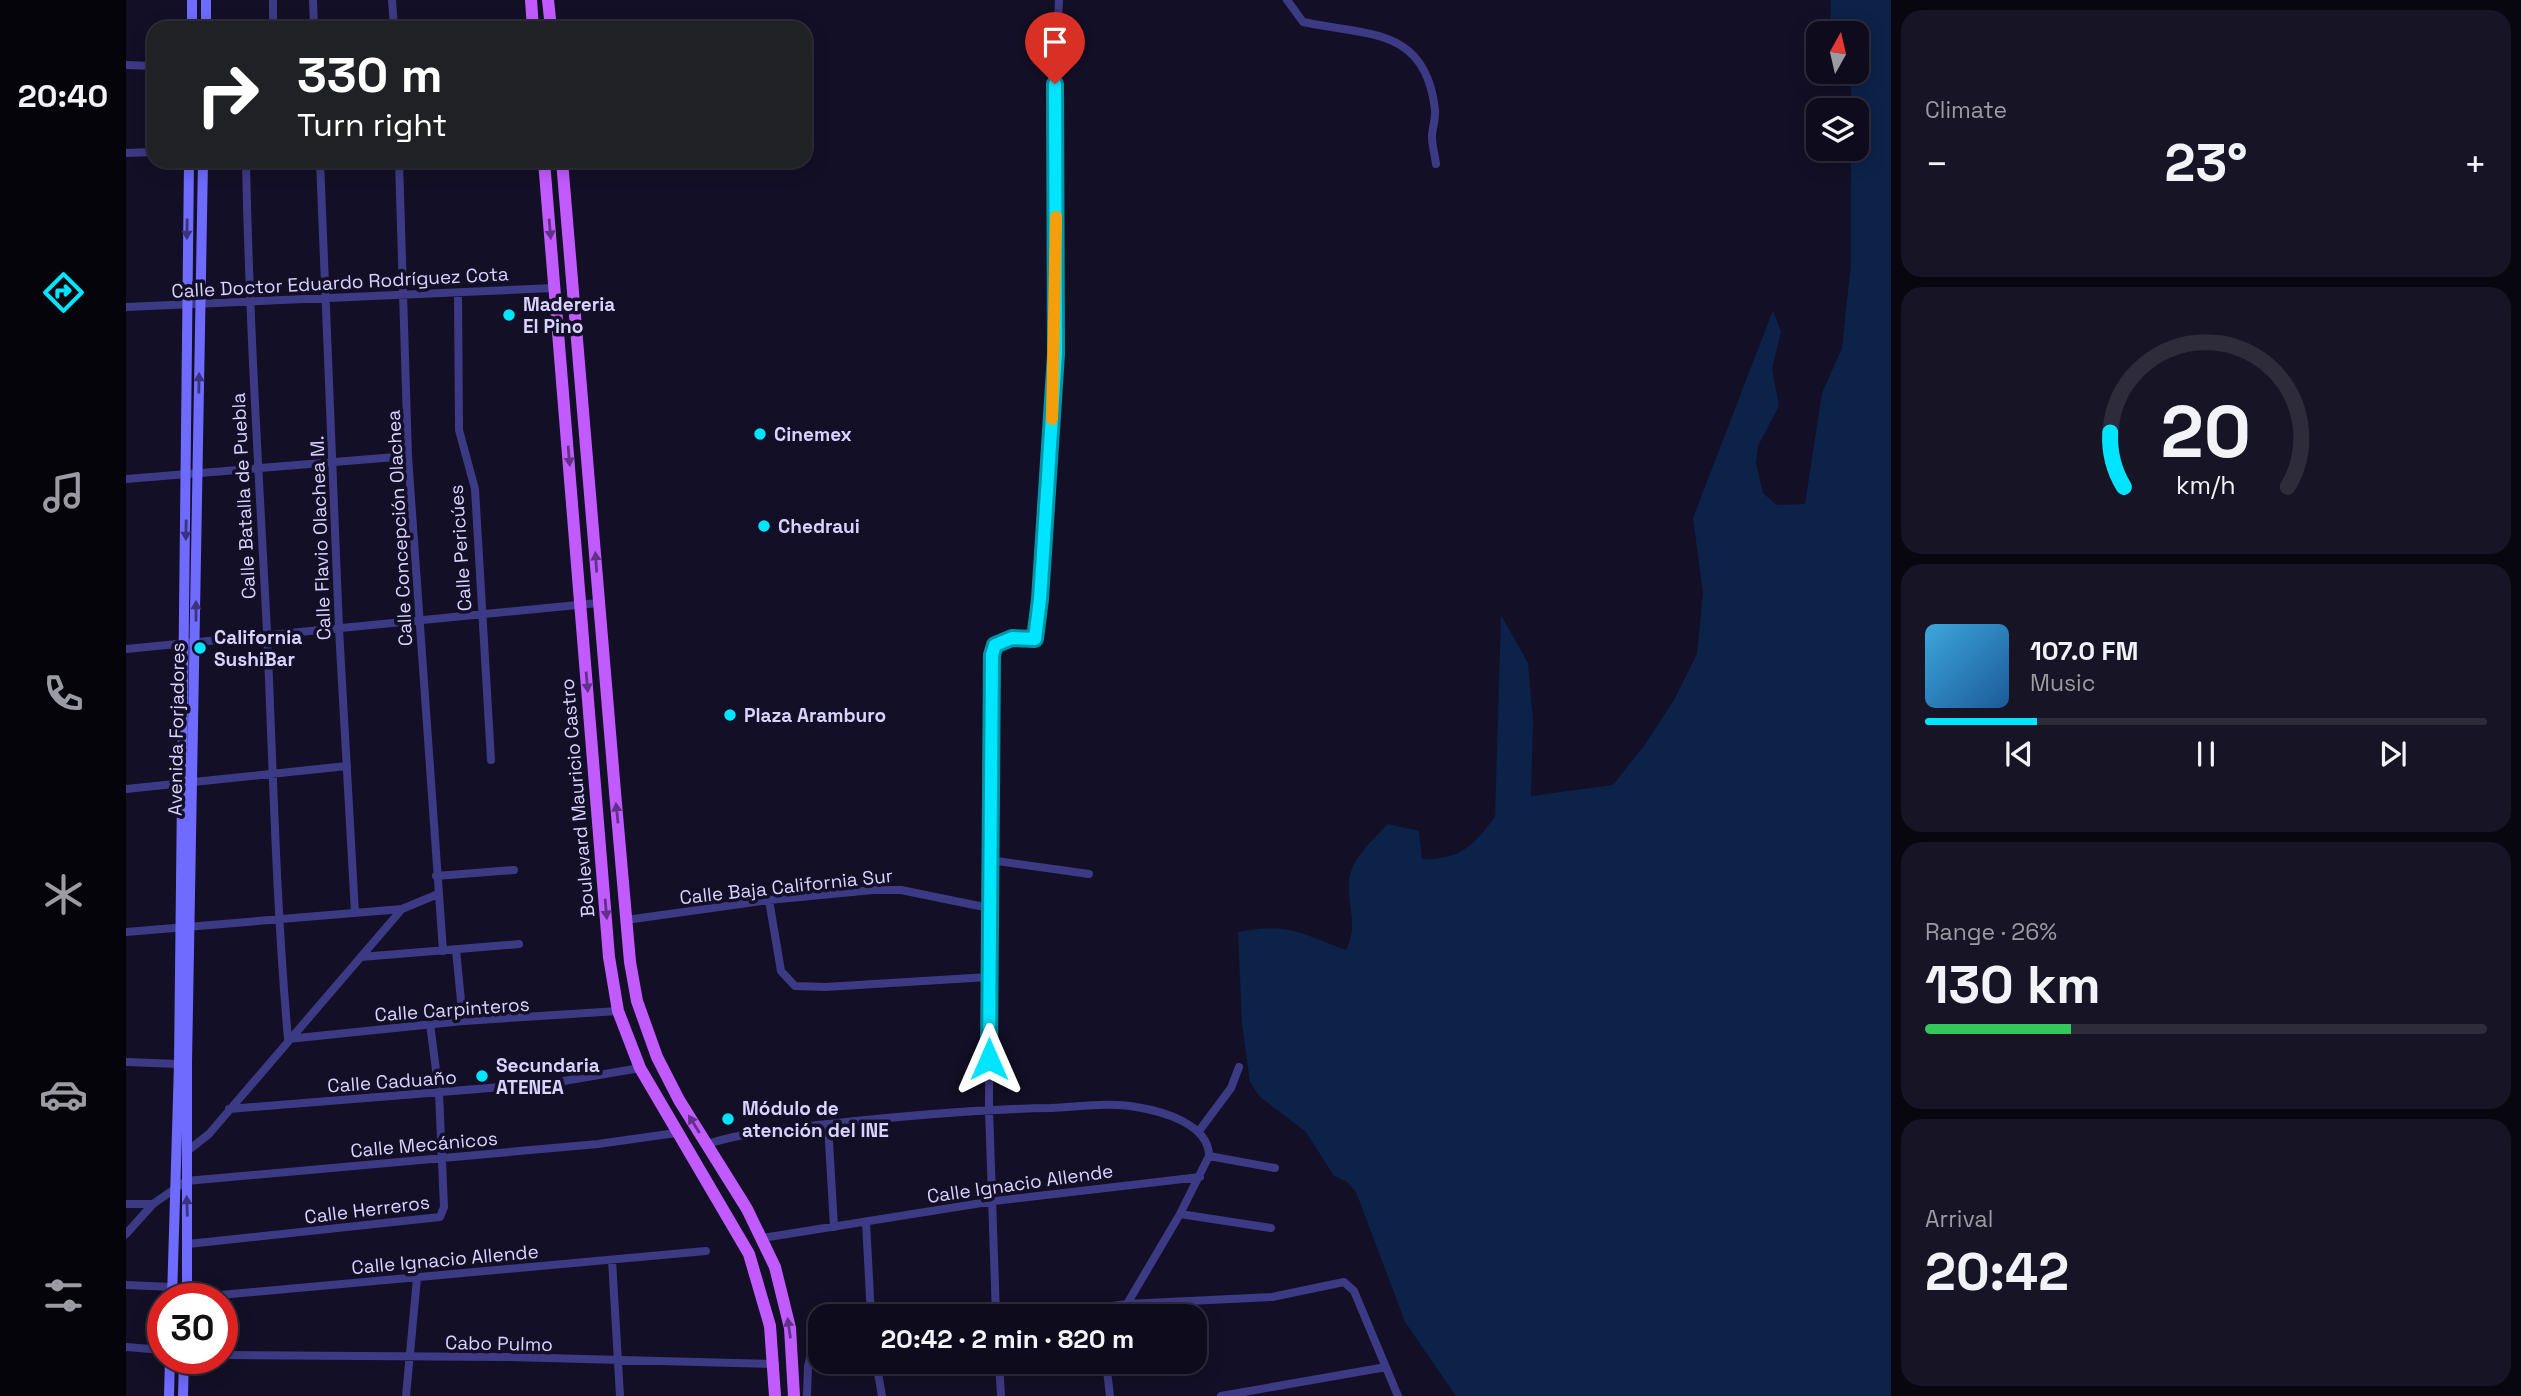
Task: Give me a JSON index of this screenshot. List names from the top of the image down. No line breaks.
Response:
{"streets":{"main road":["Avenida Forjadores","Boulevard Mauricio Castro"],"street":["Calle Doctor Eduardo Rodríguez Cota","Calle Batalla de Puebla","Calle Concepción Olachea","Calle Flavio Olachea M.","Calle Pericúes","Calle Baja California Sur","Calle Carpinteros","Calle Caduaño","Calle Mecánicos","Calle Ignacio Allende","Calle Herreros","Cabo Pulmo"]},"crossings":[["Calle Doctor Eduardo Rodríguez Cota","Calle Batalla de Puebla"],["Calle Doctor Eduardo Rodríguez Cota","Calle Concepción Olachea"],["Calle Doctor Eduardo Rodríguez Cota","Calle Flavio Olachea M."],["Calle Doctor Eduardo Rodríguez Cota","Calle Pericúes"],["Calle Doctor Eduardo Rodríguez Cota","Avenida Forjadores"],["Calle Doctor Eduardo Rodríguez Cota","Boulevard Mauricio Castro"],["Calle Batalla de Puebla","Calle Carpinteros"],["Avenida Forjadores","Calle Mecánicos"],["Avenida Forjadores","Calle Herreros"],["Boulevard Mauricio Castro","Calle Baja California Sur"],["Boulevard Mauricio Castro","Calle Carpinteros"],["Boulevard Mauricio Castro","Calle Caduaño"],["Boulevard Mauricio Castro","Calle Mecánicos"],["Boulevard Mauricio Castro","Calle Ignacio Allende"],["Boulevard Mauricio Castro","Cabo Pulmo"],["Calle Carpinteros","Calle Herreros"],["Calle Caduaño","Calle Herreros"],["Calle Mecánicos","Calle Herreros"]],"places":["Madereria El Pino","Cinemex","Chedraui","California SushiBar","Plaza Aramburo","Secundaria ATENEA","Módulo de atención del INE"],"north":"top","page":{"tabs":"20:40","tile":["Climate",["Range · 26%","130 km"],["Arrival","20:42"]],"turn":["330 m","Turn right"],"heat":["−","23°","+"],"song":["107.0 FM","Music"],"limit":"30","trip":"20:42 · 2 min · 820 m","gauge":["20","km/h"]}}
